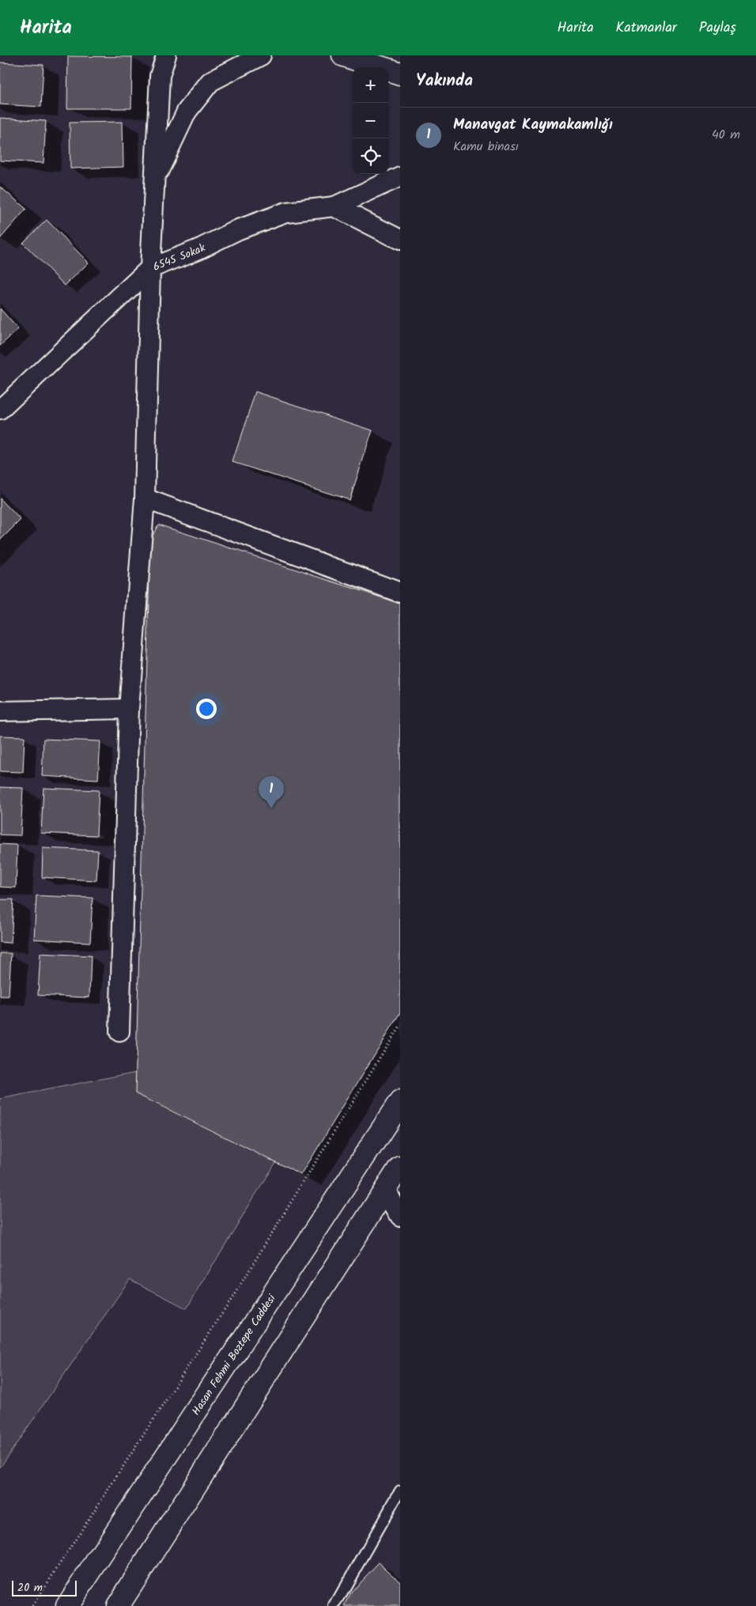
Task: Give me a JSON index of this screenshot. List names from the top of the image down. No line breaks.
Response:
{"streets":{"main road":["Hasan Fehmi Boztepe Caddesi"],"street":["6545 Sokak"]},"scale_bar":"20 m","page":{"header":"Harita","nav":["Harita","Katmanlar","Paylaş"],"heading":"Yakında","map_buttons":["+","−"],"list":[{"mark":"1","name":"Manavgat Kaymakamlığı","note":"Kamu binası","value":"40 m"}],"pins":"1","scale":"20 m"}}
